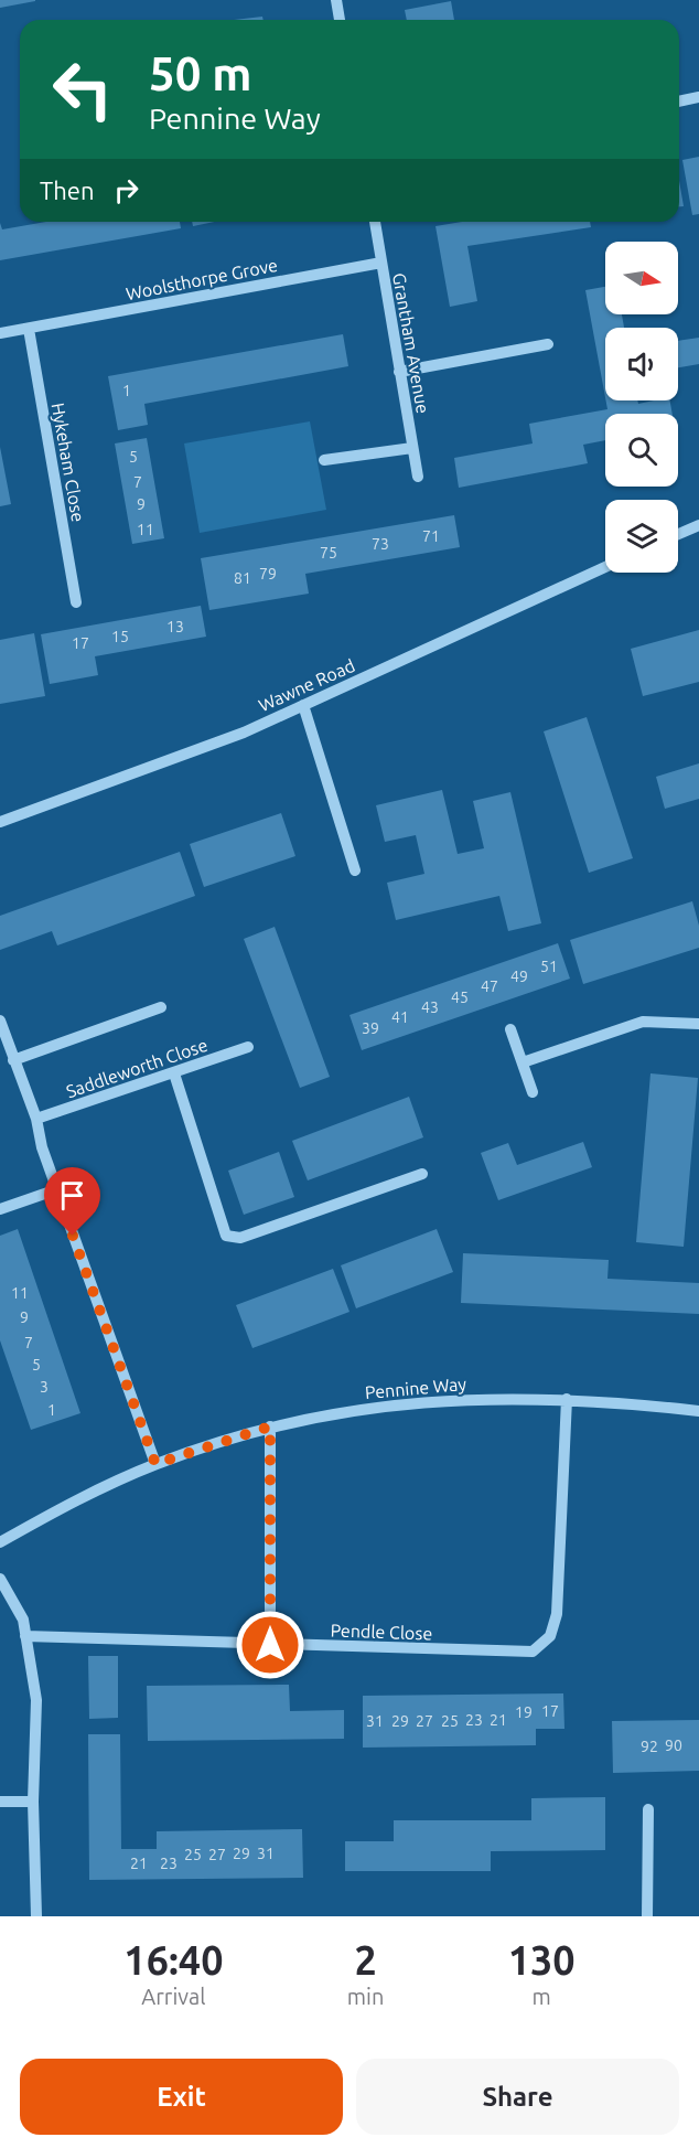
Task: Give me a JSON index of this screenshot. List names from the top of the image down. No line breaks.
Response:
{"streets":{"street":["Woolsthorpe Grove","Grantham Avenue","Hykeham Close","Wawne Road","Saddleworth Close","Pennine Way","Pendle Close"]},"crossings":[["Woolsthorpe Grove","Grantham Avenue"],["Woolsthorpe Grove","Hykeham Close"],["Pennine Way","Pendle Close"]],"house_numbers":["1","5","7","9","11","71","73","75","79","81","13","15","17","51","49","47","45","43","41","39","11","9","7","5","3","1","17","19","23","21","31","29","27","25","90","92","29","31","25","27","21","23"],"north":"right","page":{"turn":["50 m","Pennine Way"],"then":"Then","eta":["16:40","Arrival","2","min","130","m"],"buttons":["Exit","Share"]}}
